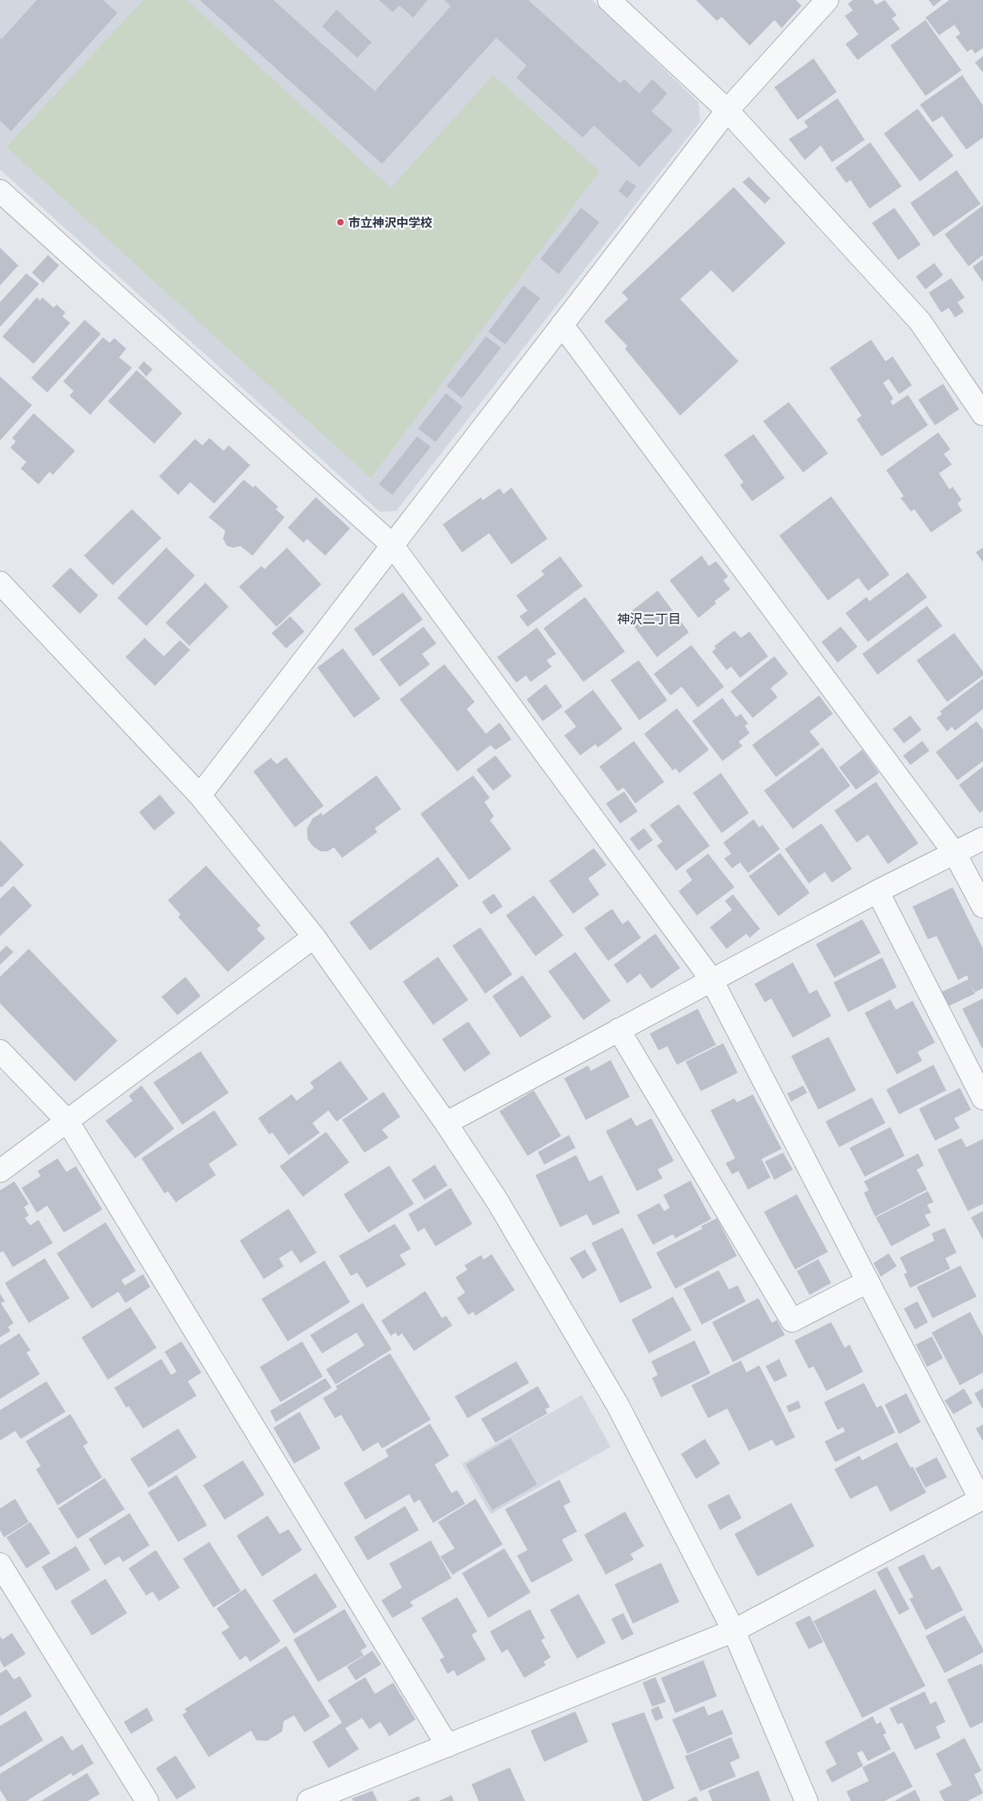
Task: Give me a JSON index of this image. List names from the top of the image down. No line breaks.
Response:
{"districts":["神沢二丁目"],"places":["市立神沢中学校"]}
